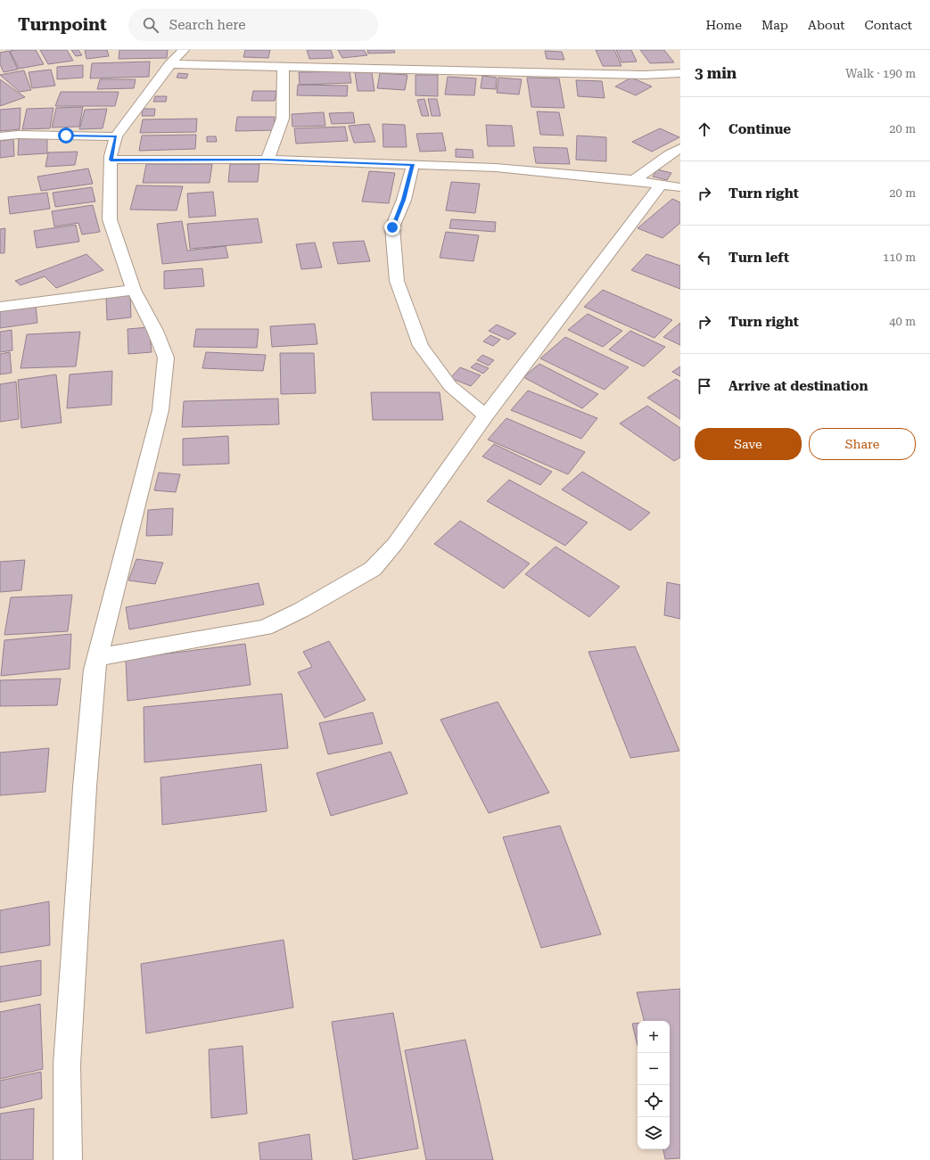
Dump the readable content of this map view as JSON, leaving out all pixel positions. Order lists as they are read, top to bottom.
{
  "page": {
    "header": "Turnpoint",
    "search": "Search here",
    "nav": [
      "Home",
      "Map",
      "About",
      "Contact"
    ],
    "heading": ["3 min", "Walk · 190 m"],
    "list": [
      ["Continue", "20 m"],
      ["Turn right", "20 m"],
      ["Turn left", "110 m"],
      ["Turn right", "40 m"],
      "Arrive at destination"
    ],
    "buttons": ["Save", "Share"],
    "map_buttons": ["+", "−"]
  }
}
